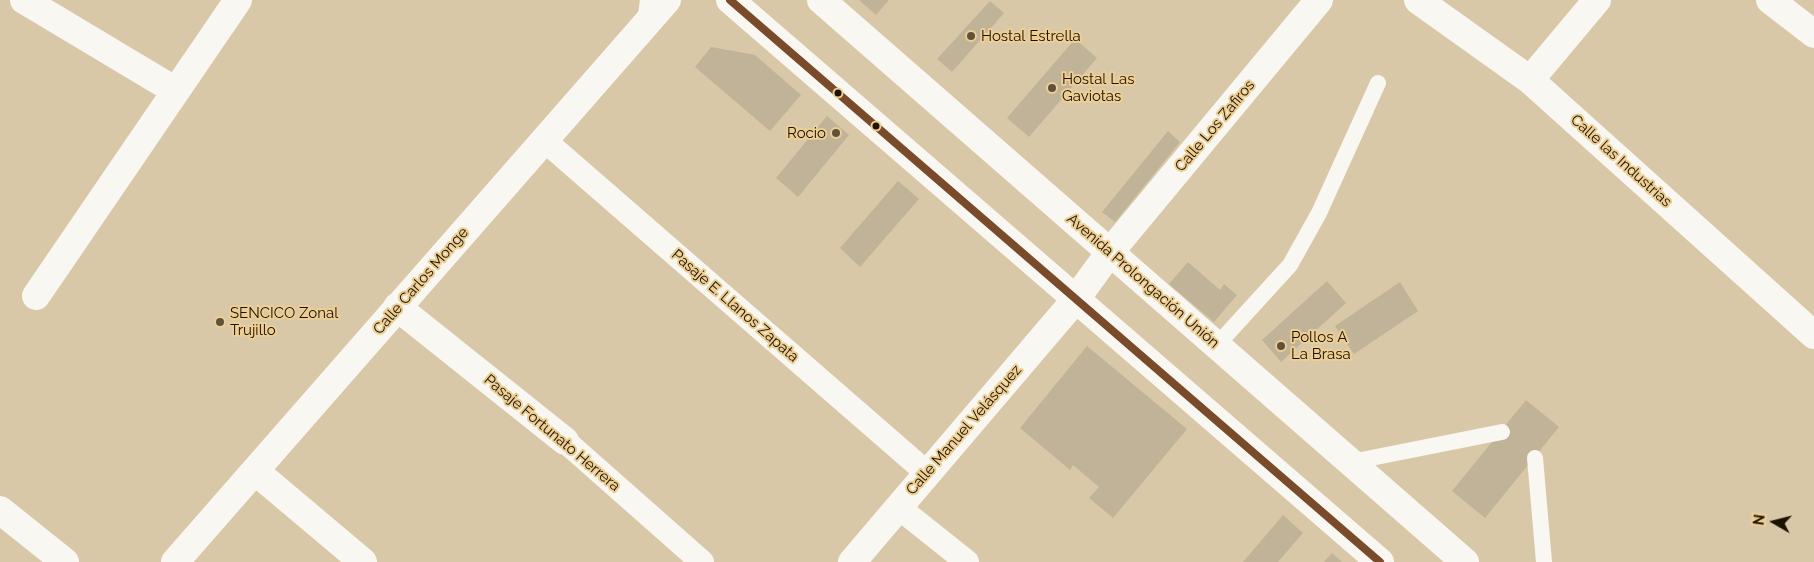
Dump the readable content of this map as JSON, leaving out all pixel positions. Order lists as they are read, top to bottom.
{
  "streets": {
    "street": [
      "Calle Los Zafiros",
      "Calle las Industrias",
      "Calle Carlos Monge",
      "Avenida Prolongación Unión",
      "Pasaje E. Llanos Zapata",
      "Calle Manuel Velásquez",
      "Pasaje Fortunato Herrera"
    ]
  },
  "crossings": [
    ["Calle Los Zafiros", "Avenida Prolongación Unión"],
    ["Calle Los Zafiros", "Calle Manuel Velásquez"],
    ["Calle Carlos Monge", "Pasaje E. Llanos Zapata"],
    ["Calle Carlos Monge", "Pasaje Fortunato Herrera"],
    ["Pasaje E. Llanos Zapata", "Calle Manuel Velásquez"]
  ],
  "places": [
    "Hostal Estrella",
    "Hostal Las Gaviotas",
    "Rocio",
    "SENCICO Zonal Trujillo",
    "Pollos A La Brasa"
  ],
  "north": "left"
}
